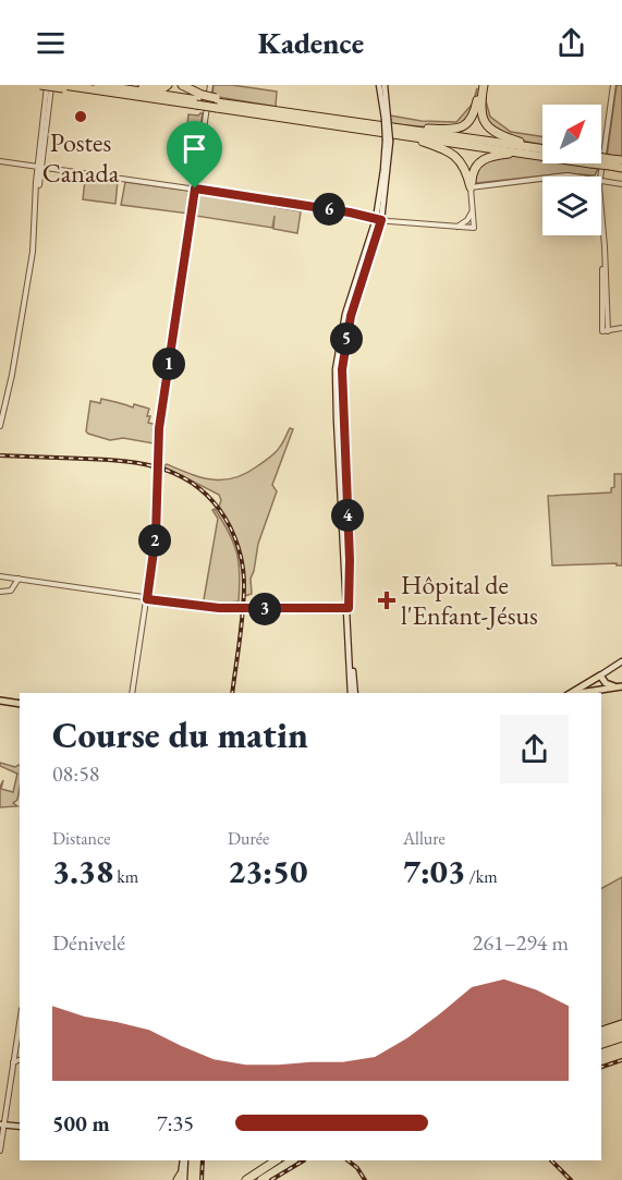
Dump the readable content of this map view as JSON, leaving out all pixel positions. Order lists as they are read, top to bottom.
{
  "places": {
    "other": ["Postes Canada"],
    "health": ["Hôpital de l'Enfant-Jésus"]
  },
  "north": "top right",
  "page": {
    "header": "Kadence",
    "pins": [
      "6",
      "5",
      "1",
      "4",
      "2",
      "3"
    ],
    "heading": ["Course du matin", "08:58"],
    "stats": [
      ["Distance", "3.38 km"],
      ["Durée", "23:50"],
      ["Allure", "7:03 /km"]
    ],
    "chart": ["Dénivelé", "261–294 m"],
    "list": [
      {
        "name": "500 m",
        "note": "7:35"
      }
    ]
  }
}
